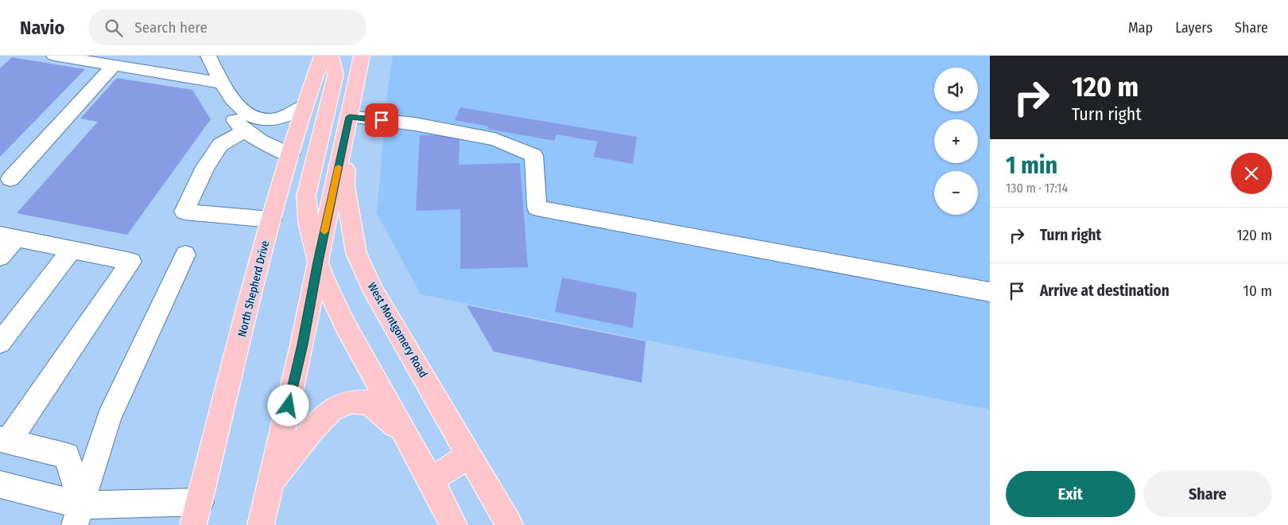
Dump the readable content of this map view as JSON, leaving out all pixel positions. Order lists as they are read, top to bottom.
{
  "streets": {
    "main road": ["North Shepherd Drive", "West Montgomery Road"]
  },
  "page": {
    "header": "Navio",
    "search": "Search here",
    "nav": ["Map", "Layers", "Share"],
    "turn": ["120 m", "Turn right"],
    "map_buttons": ["+", "−"],
    "heading": ["1 min", "130 m · 17:14"],
    "list": [
      {
        "name": "Turn right",
        "value": "120 m"
      },
      {
        "name": "Arrive at destination",
        "value": "10 m"
      }
    ],
    "buttons": ["Exit", "Share"]
  }
}
